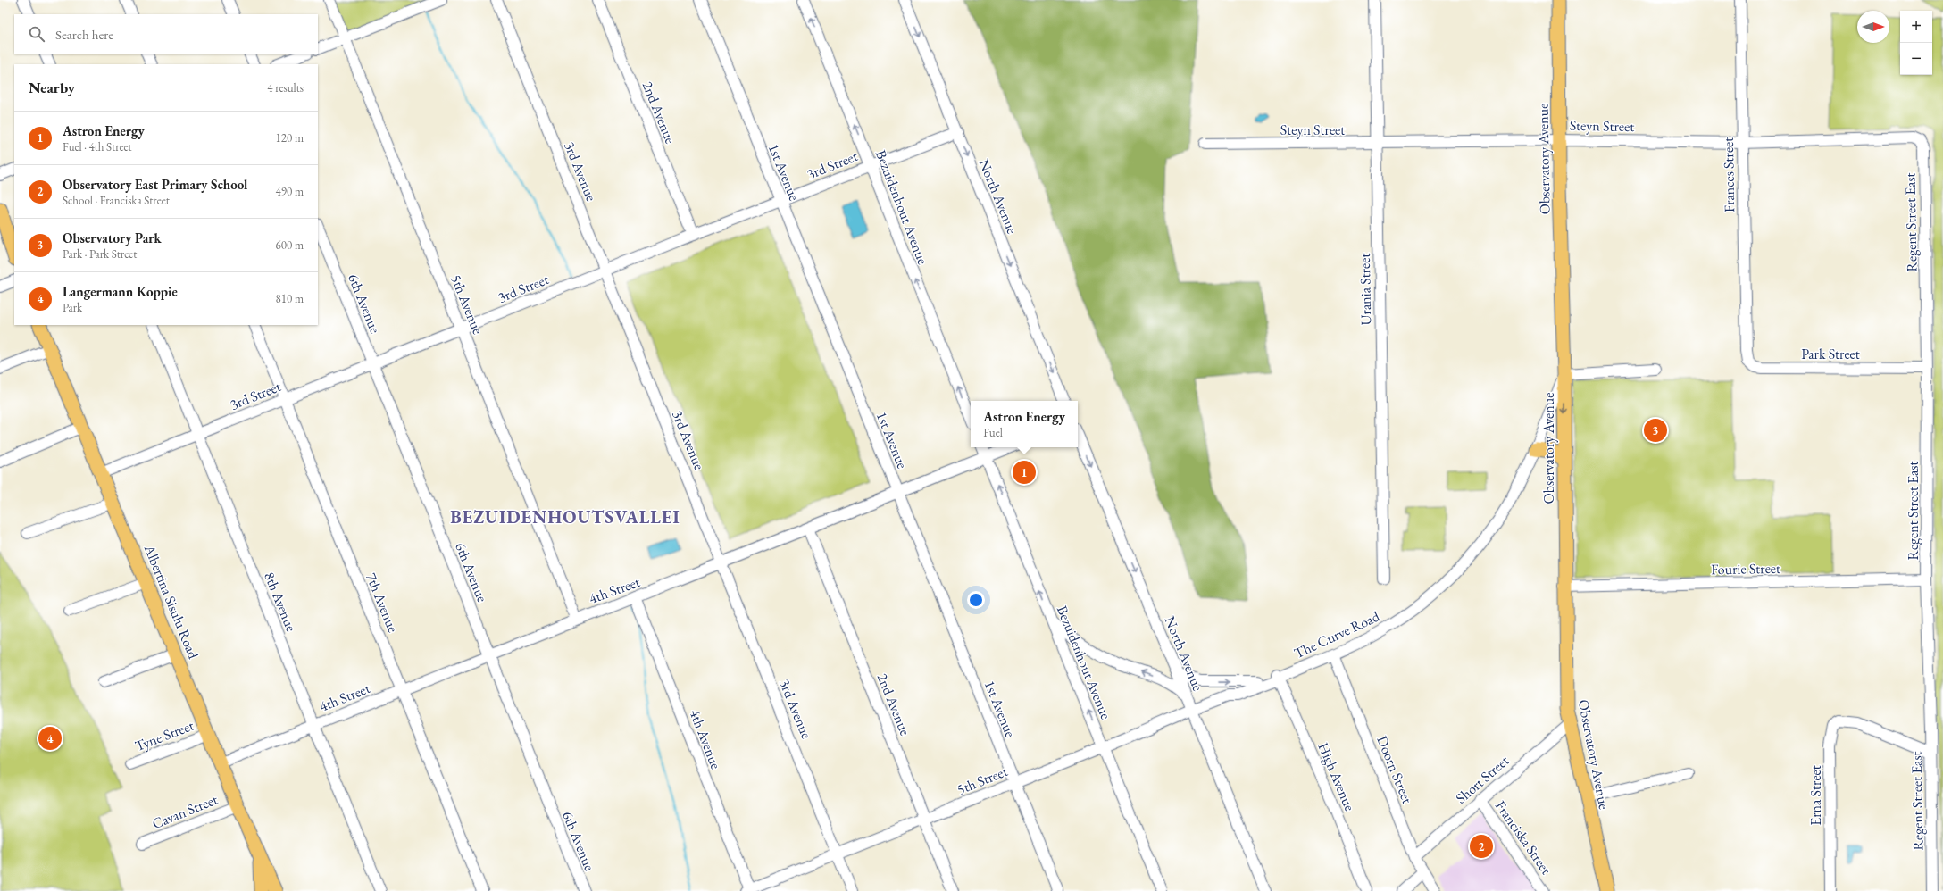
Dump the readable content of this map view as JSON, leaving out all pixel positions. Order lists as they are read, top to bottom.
{
  "streets": {
    "main road": ["Observatory Avenue", "Albertina Sisulu Road"],
    "street": [
      "2nd Avenue",
      "Steyn Street",
      "3rd Street",
      "3rd Avenue",
      "1st Avenue",
      "Frances Street",
      "North Avenue",
      "Bezuidenhout Avenue",
      "Regent Street East",
      "Urania Street",
      "6th Avenue",
      "5th Avenue",
      "Park Street",
      "Fourie Street",
      "4th Street",
      "8th Avenue",
      "7th Avenue",
      "The Curve Road",
      "Tyne Street",
      "4th Avenue",
      "Doorn Street",
      "High Avenue",
      "Short Street",
      "5th Street",
      "Erna Street",
      "Cavan Street",
      "Franciska Street"
    ]
  },
  "crossings": [
    ["2nd Avenue", "3rd Street"],
    ["2nd Avenue", "4th Street"],
    ["2nd Avenue", "5th Street"],
    ["Steyn Street", "Observatory Avenue"],
    ["Steyn Street", "Frances Street"],
    ["Steyn Street", "Regent Street East"],
    ["Steyn Street", "Urania Street"],
    ["Observatory Avenue", "Fourie Street"],
    ["Observatory Avenue", "The Curve Road"],
    ["Observatory Avenue", "Short Street"],
    ["3rd Street", "3rd Avenue"],
    ["3rd Street", "1st Avenue"],
    ["3rd Street", "North Avenue"],
    ["3rd Street", "Bezuidenhout Avenue"],
    ["3rd Street", "6th Avenue"],
    ["3rd Street", "5th Avenue"],
    ["3rd Street", "Albertina Sisulu Road"],
    ["3rd Street", "8th Avenue"],
    ["3rd Street", "7th Avenue"],
    ["3rd Avenue", "4th Street"],
    ["3rd Avenue", "5th Street"],
    ["1st Avenue", "4th Street"],
    ["1st Avenue", "5th Street"],
    ["Frances Street", "Park Street"],
    ["North Avenue", "5th Street"],
    ["Bezuidenhout Avenue", "4th Street"],
    ["Bezuidenhout Avenue", "5th Street"],
    ["Regent Street East", "Park Street"],
    ["Regent Street East", "Fourie Street"],
    ["Regent Street East", "Erna Street"],
    ["6th Avenue", "4th Street"],
    ["5th Avenue", "4th Street"],
    ["4th Street", "Albertina Sisulu Road"],
    ["4th Street", "8th Avenue"],
    ["4th Street", "7th Avenue"],
    ["4th Street", "4th Avenue"],
    ["Albertina Sisulu Road", "Tyne Street"],
    ["Albertina Sisulu Road", "Cavan Street"],
    ["The Curve Road", "Doorn Street"],
    ["The Curve Road", "High Avenue"],
    ["The Curve Road", "5th Street"],
    ["4th Avenue", "5th Street"],
    ["Doorn Street", "Short Street"],
    ["High Avenue", "5th Street"],
    ["Short Street", "Franciska Street"]
  ],
  "one_way": ["North Avenue", "Bezuidenhout Avenue"],
  "districts": ["BEZUIDENHOUTSVALLEI"],
  "north": "right",
  "page": {
    "map_buttons": ["+", "−"],
    "search": "Search here",
    "heading": ["Nearby", "4 results"],
    "list": [
      {
        "mark": "1",
        "name": "Astron Energy",
        "note": "Fuel · 4th Street",
        "value": "120 m"
      },
      {
        "mark": "2",
        "name": "Observatory East Primary School",
        "note": "School · Franciska Street",
        "value": "490 m"
      },
      {
        "mark": "3",
        "name": "Observatory Park",
        "note": "Park · Park Street",
        "value": "600 m"
      },
      {
        "mark": "4",
        "name": "Langermann Koppie",
        "note": "Park",
        "value": "810 m"
      }
    ],
    "popup": ["Astron Energy", "Fuel"],
    "pins": [
      "3",
      "1",
      "4",
      "2"
    ]
  }
}
